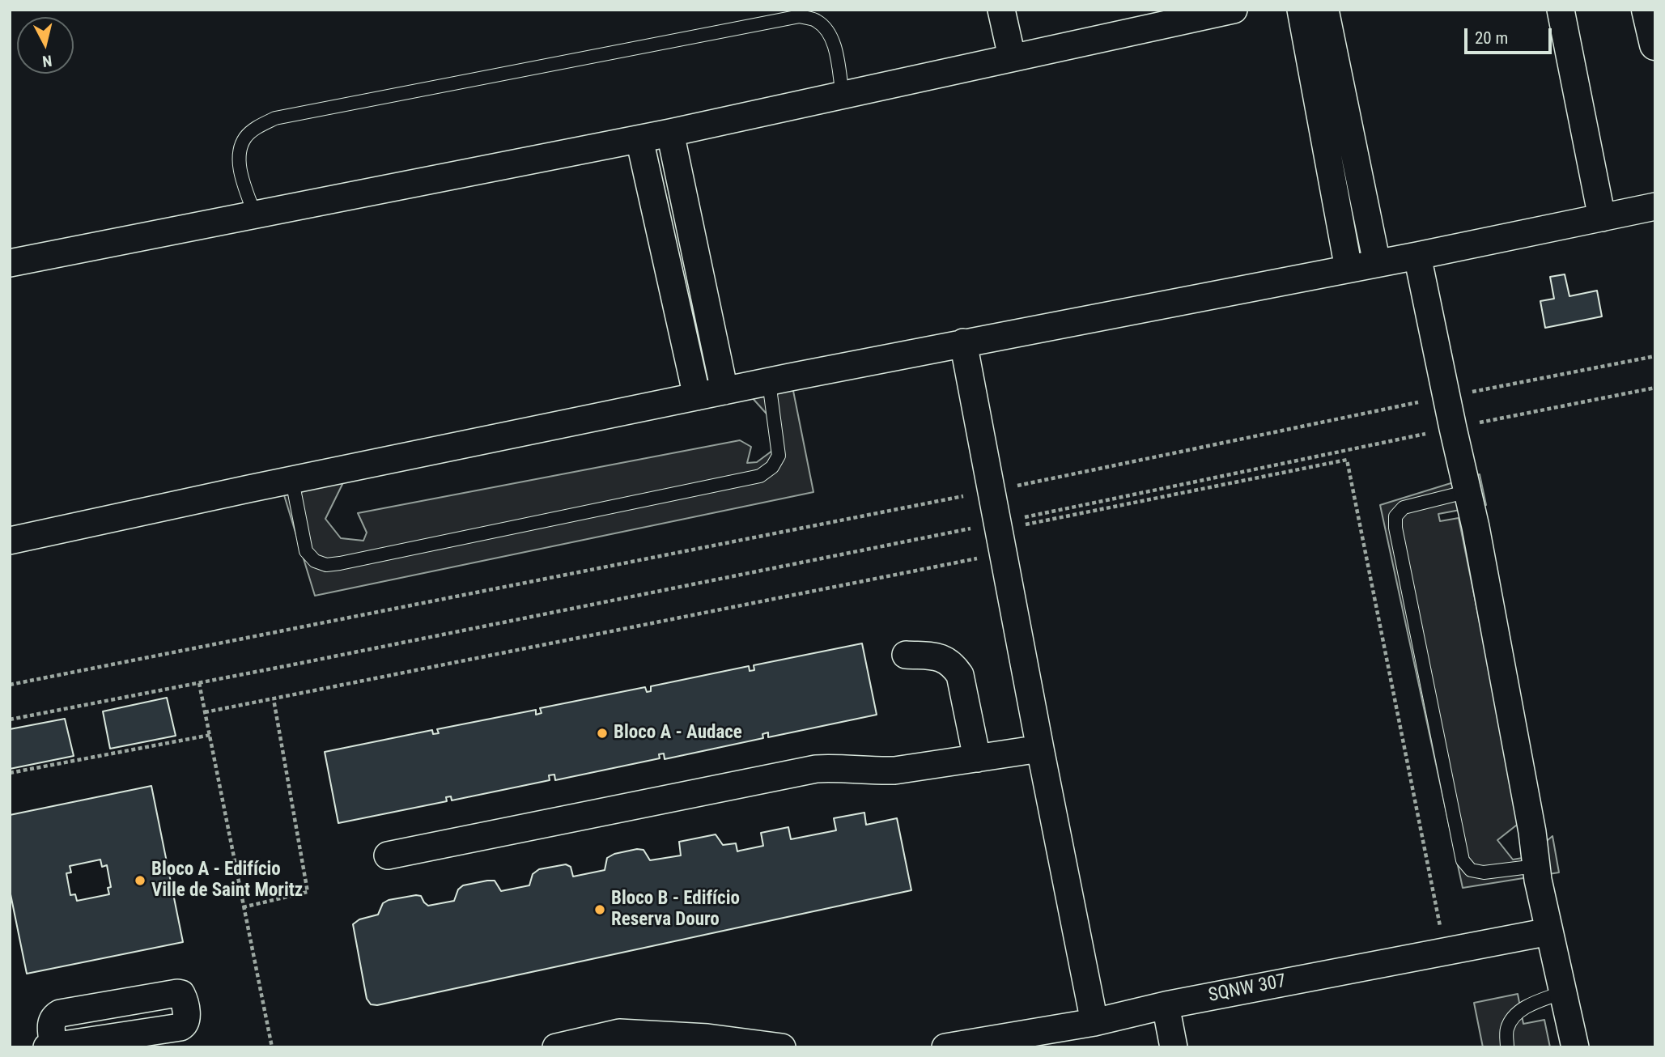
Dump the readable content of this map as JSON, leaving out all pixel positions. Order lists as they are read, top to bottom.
{
  "streets": {
    "street": ["SQNW 307"]
  },
  "places": ["Bloco A - Audace", "Bloco A - Edifício Ville de Saint Moritz", "Bloco B - Edifício Reserva Douro"],
  "scale_bar": "20 m",
  "north": "bottom"
}
